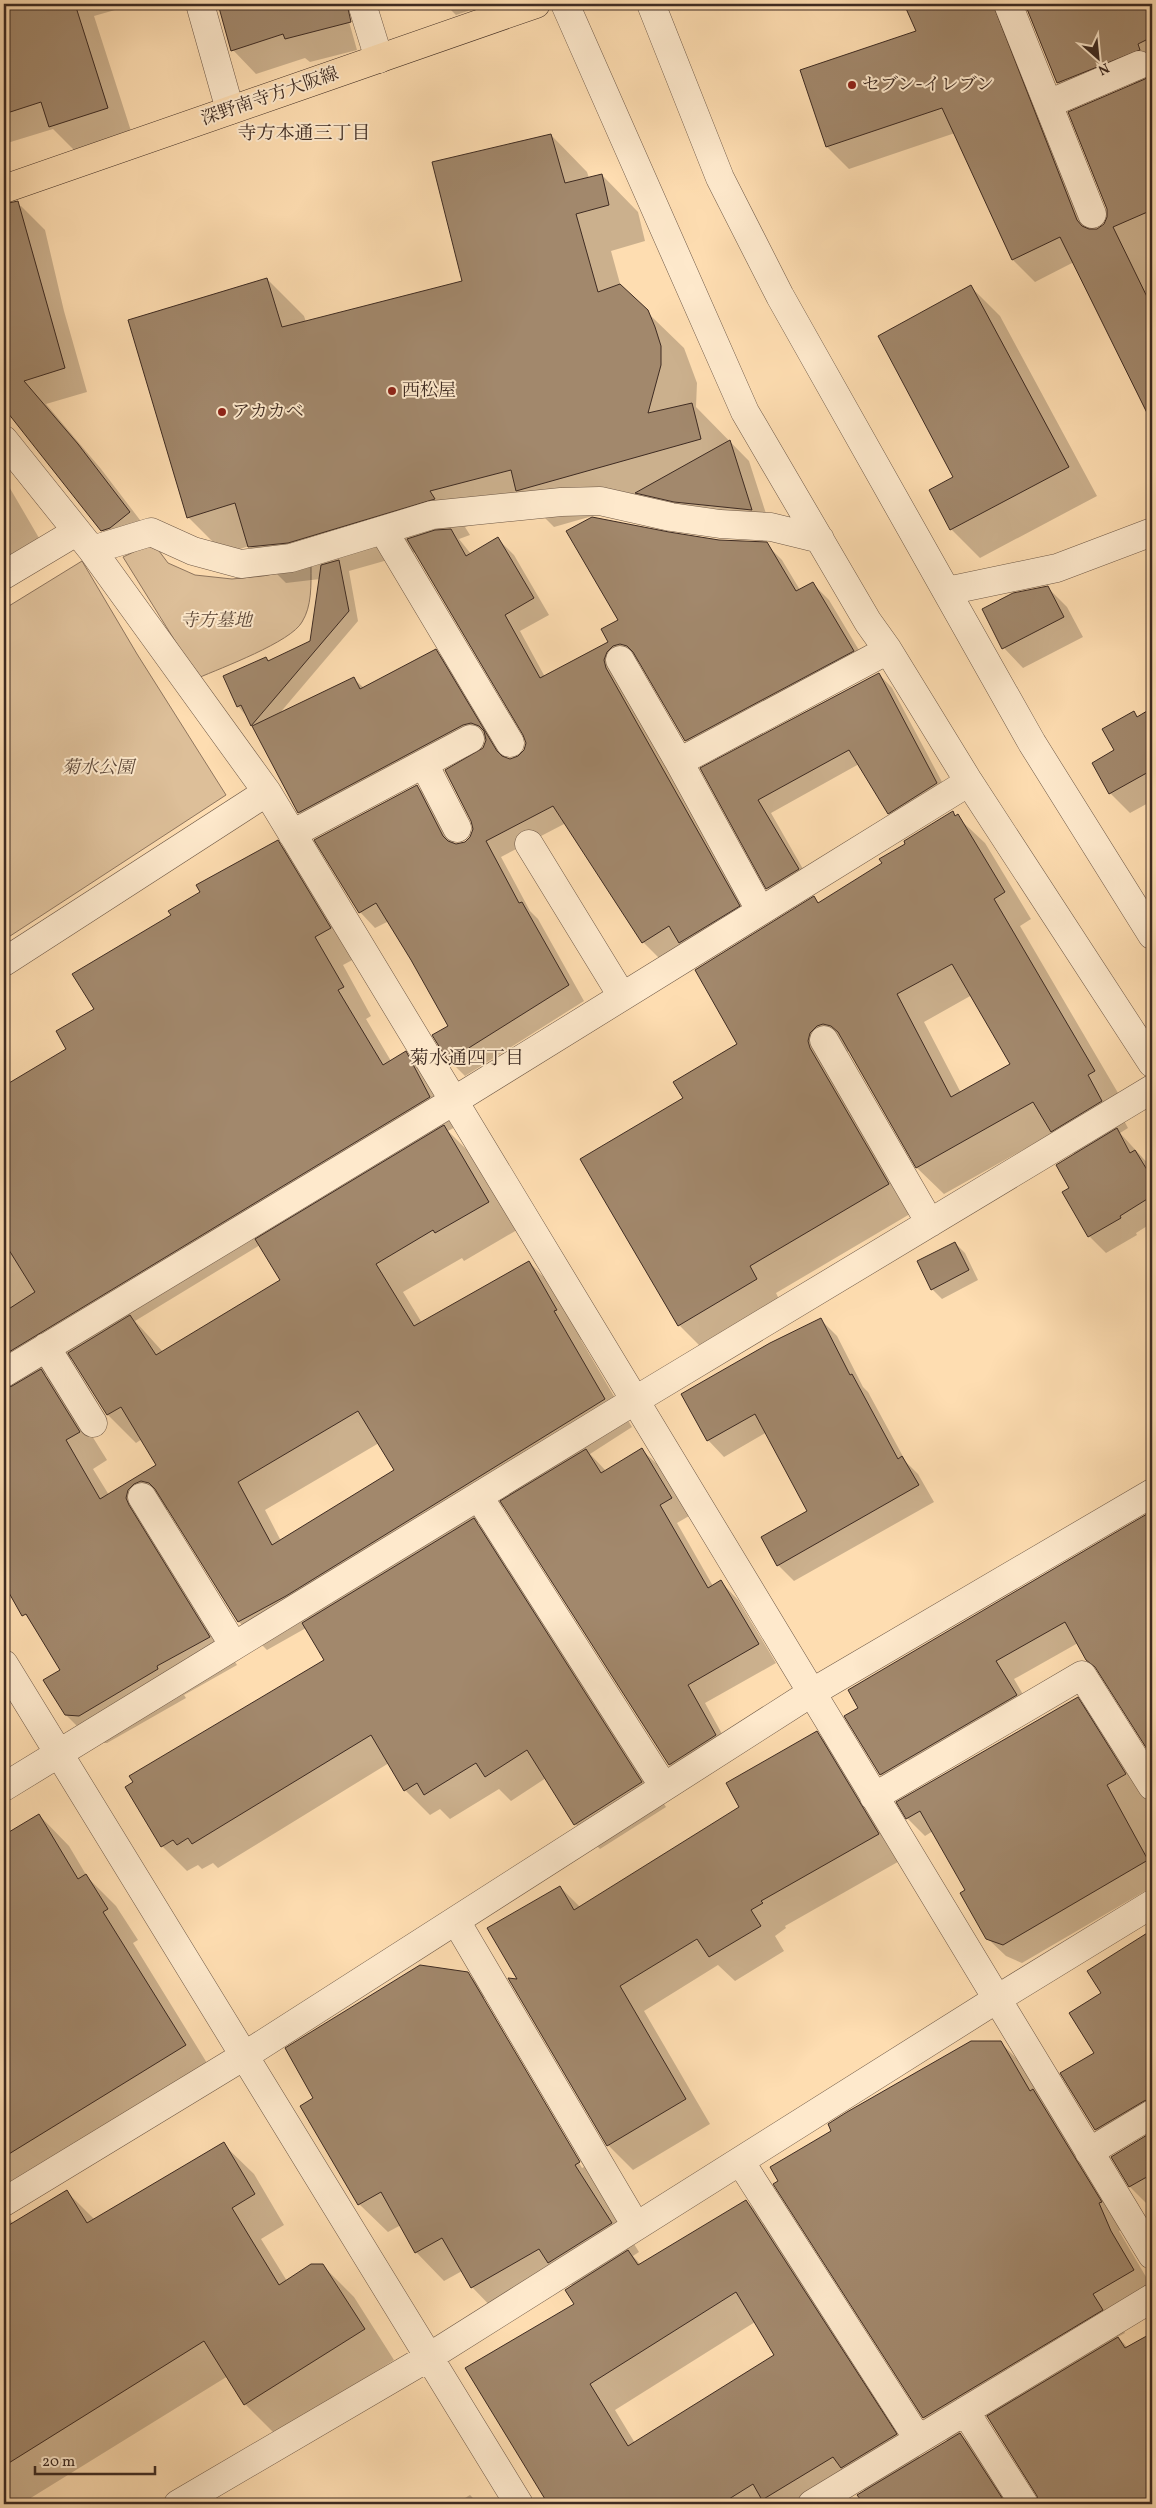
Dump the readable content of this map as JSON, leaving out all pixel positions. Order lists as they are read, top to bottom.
{
  "streets": {
    "main road": ["深野南寺方大阪線"]
  },
  "districts": ["寺方本通三丁目", "菊水通四丁目"],
  "parks": ["寺方墓地", "菊水公園"],
  "places": ["セブン-イレブン", "西松屋", "アカカベ"],
  "scale_bar": "20 m",
  "north": "bottom right"
}
